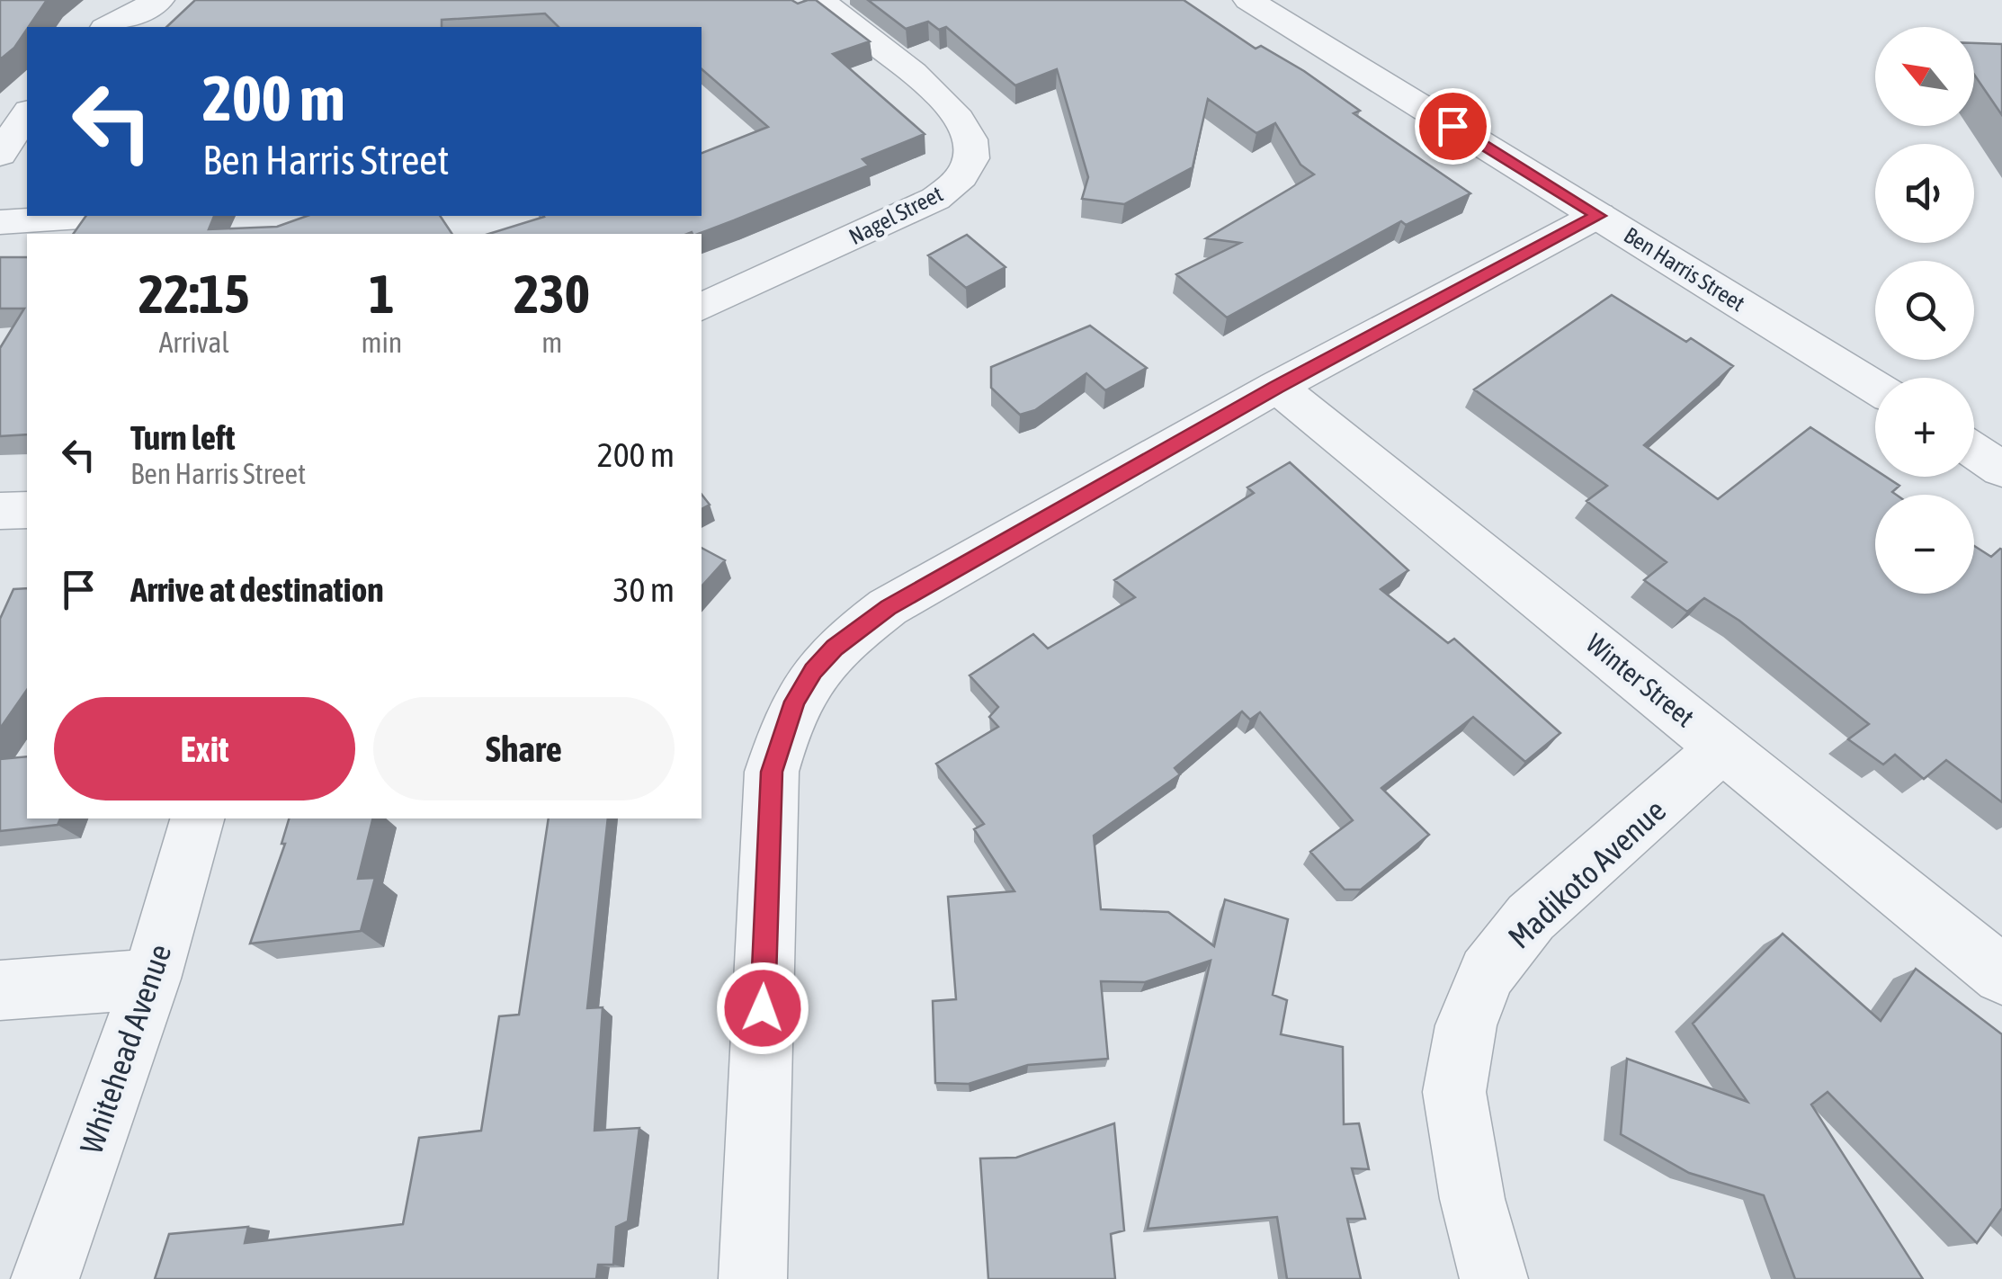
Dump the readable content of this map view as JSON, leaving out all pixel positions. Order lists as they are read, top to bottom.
{
  "streets": {
    "street": [
      "Nagel Street",
      "Ben Harris Street",
      "Winter Street",
      "Madikoto Avenue",
      "Whitehead Avenue"
    ]
  },
  "crossings": [
    ["Winter Street", "Madikoto Avenue"]
  ],
  "north": "top left",
  "page": {
    "map_buttons": ["+", "−"],
    "turn": ["200 m", "Ben Harris Street"],
    "eta": [
      "22:15",
      "Arrival",
      "1",
      "min",
      "230",
      "m"
    ],
    "list": [
      {
        "name": "Turn left",
        "note": "Ben Harris Street",
        "value": "200 m"
      },
      {
        "name": "Arrive at destination",
        "value": "30 m"
      }
    ],
    "buttons": ["Exit", "Share"]
  }
}
